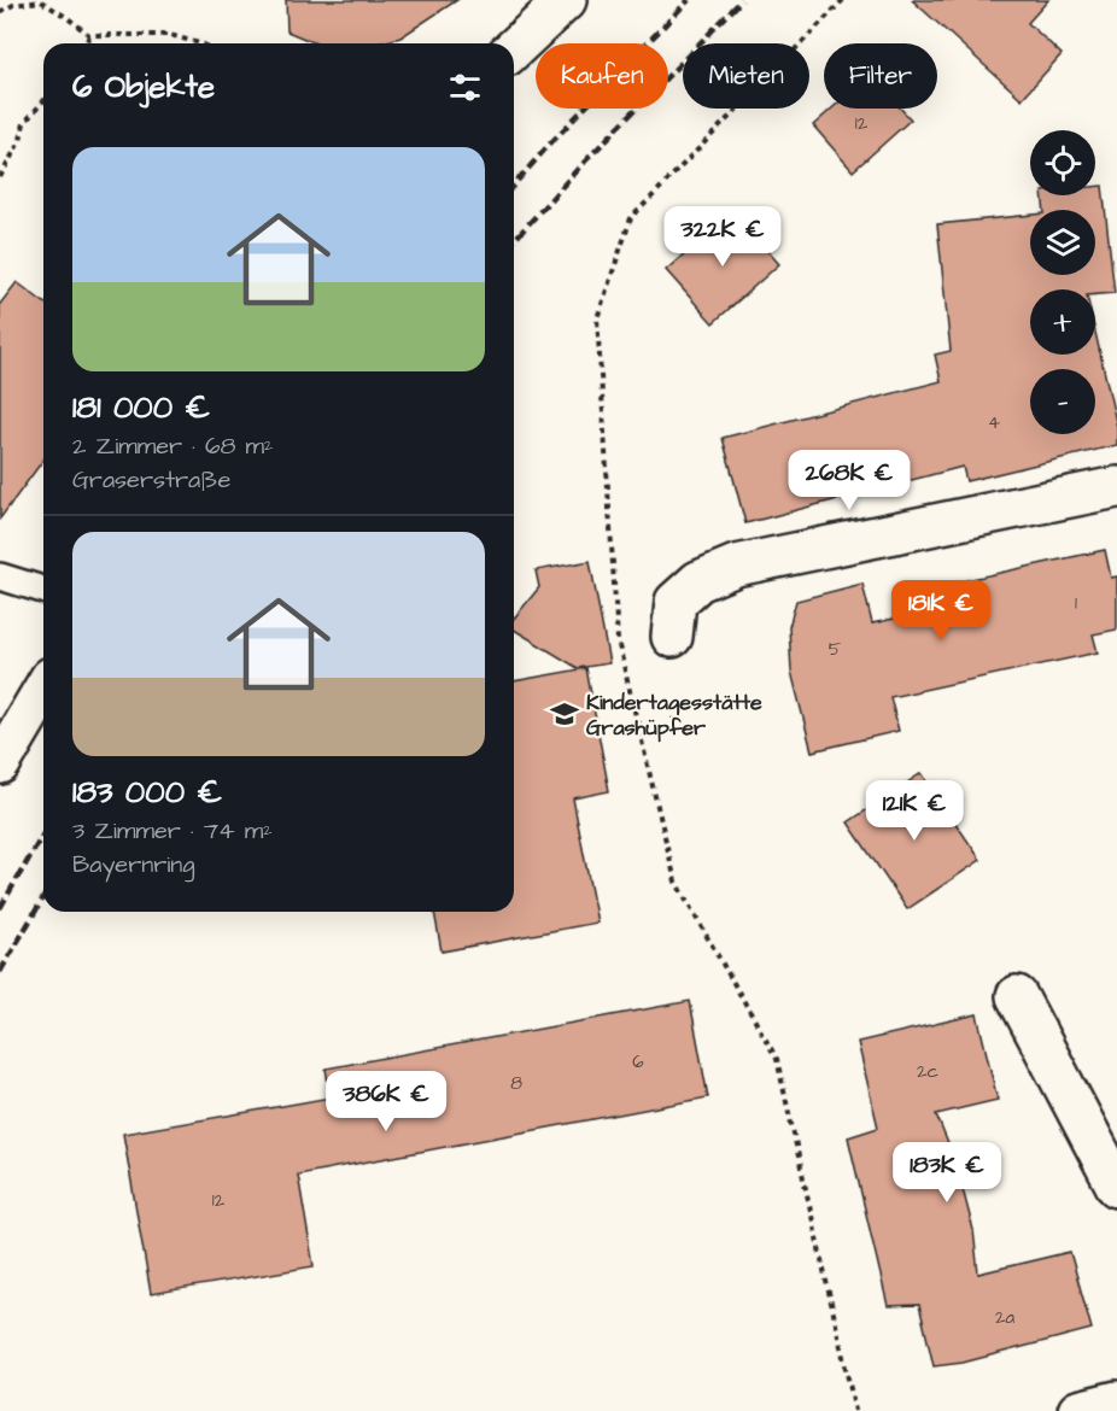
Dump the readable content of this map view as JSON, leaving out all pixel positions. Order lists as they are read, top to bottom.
{
  "places": {
    "school or university": ["Kindertagesstätte Grashüpfer"]
  },
  "house_numbers": [
    "12",
    "4",
    "1",
    "5",
    "6",
    "2c",
    "8",
    "12",
    "2a"
  ],
  "page": {
    "chip": ["Kaufen", "Mieten", "Filter"],
    "heading": "6 Objekte",
    "map_buttons": ["+", "−"],
    "list": [
      {
        "name": "181 000 €",
        "note": "2 Zimmer · 68 m² · Graserstraße"
      },
      {
        "name": "183 000 €",
        "note": "3 Zimmer · 74 m² · Bayernring"
      }
    ],
    "price": [
      "322K €",
      "268K €",
      "181K €",
      "121K €",
      "386K €",
      "183K €"
    ]
  }
}
